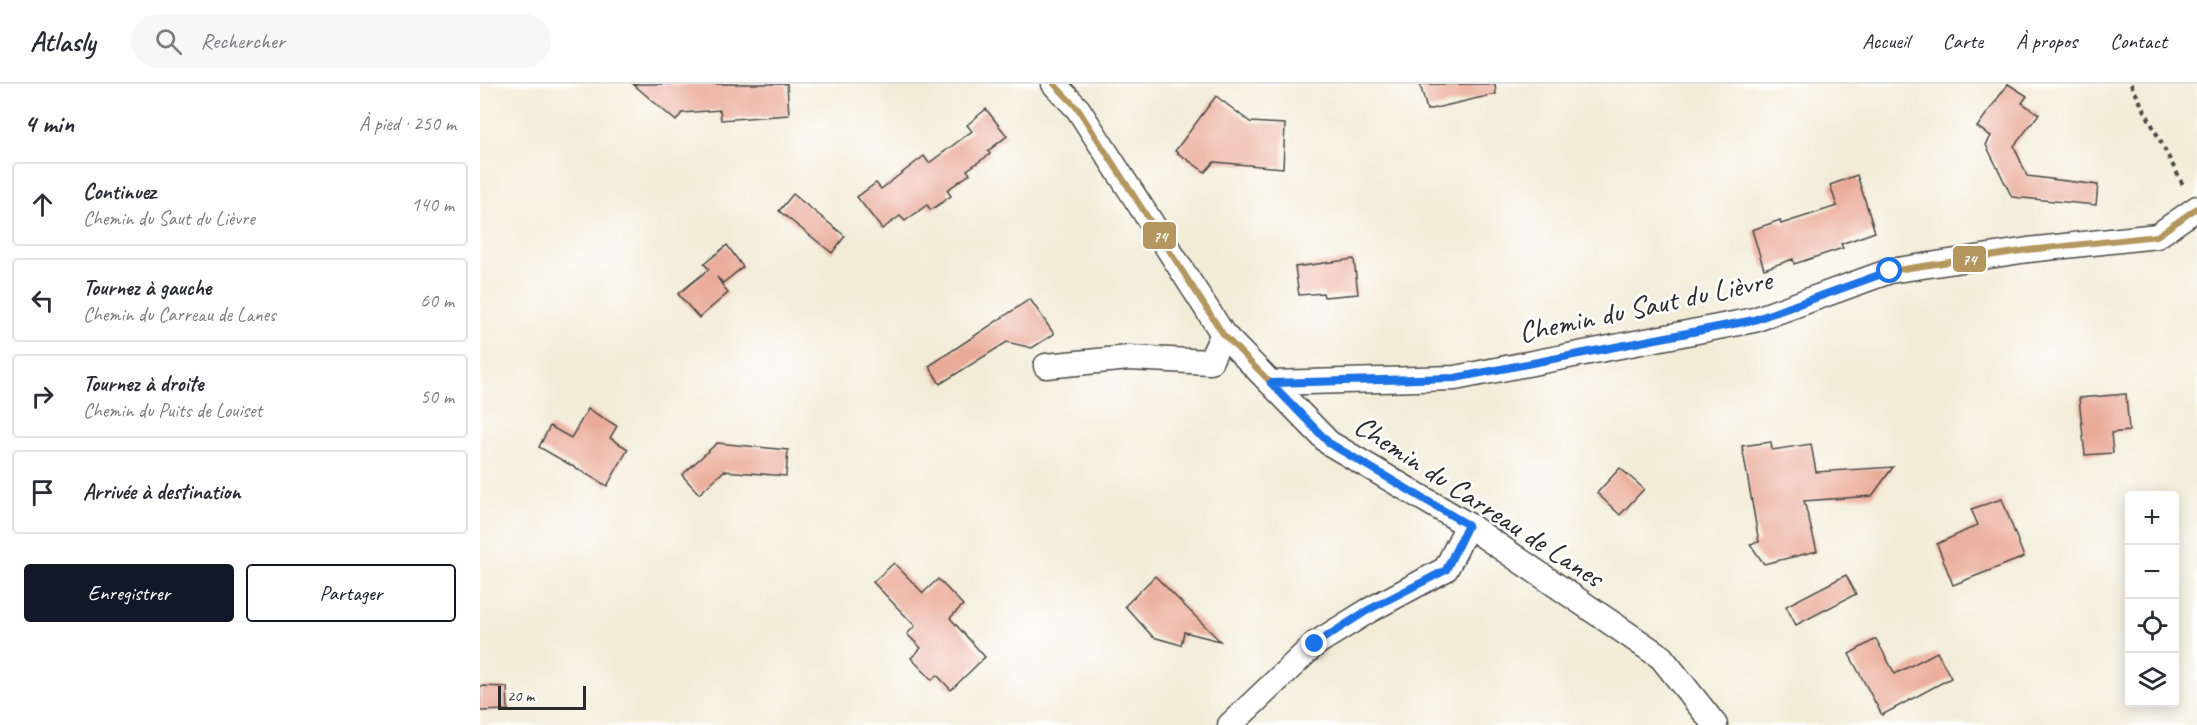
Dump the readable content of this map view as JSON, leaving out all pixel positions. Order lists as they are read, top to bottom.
{
  "streets": {
    "street": ["Chemin du Saut du Lièvre", "Chemin du Carreau de Lanes"]
  },
  "crossings": [
    ["Chemin du Saut du Lièvre", "Chemin du Carreau de Lanes"]
  ],
  "lines": ["transit line 74"],
  "scale_bar": "20 m",
  "page": {
    "header": "Atlasly",
    "search": "Rechercher",
    "nav": [
      "Accueil",
      "Carte",
      "À propos",
      "Contact"
    ],
    "heading": ["4 min", "À pied · 250 m"],
    "list": [
      ["Continuez", "Chemin du Saut du Lièvre", "140 m"],
      ["Tournez à gauche", "Chemin du Carreau de Lanes", "60 m"],
      ["Tournez à droite", "Chemin du Puits de Louiset", "50 m"],
      "Arrivée à destination"
    ],
    "map_buttons": ["+", "−"],
    "buttons": ["Enregistrer", "Partager"],
    "scale": "20 m"
  }
}
